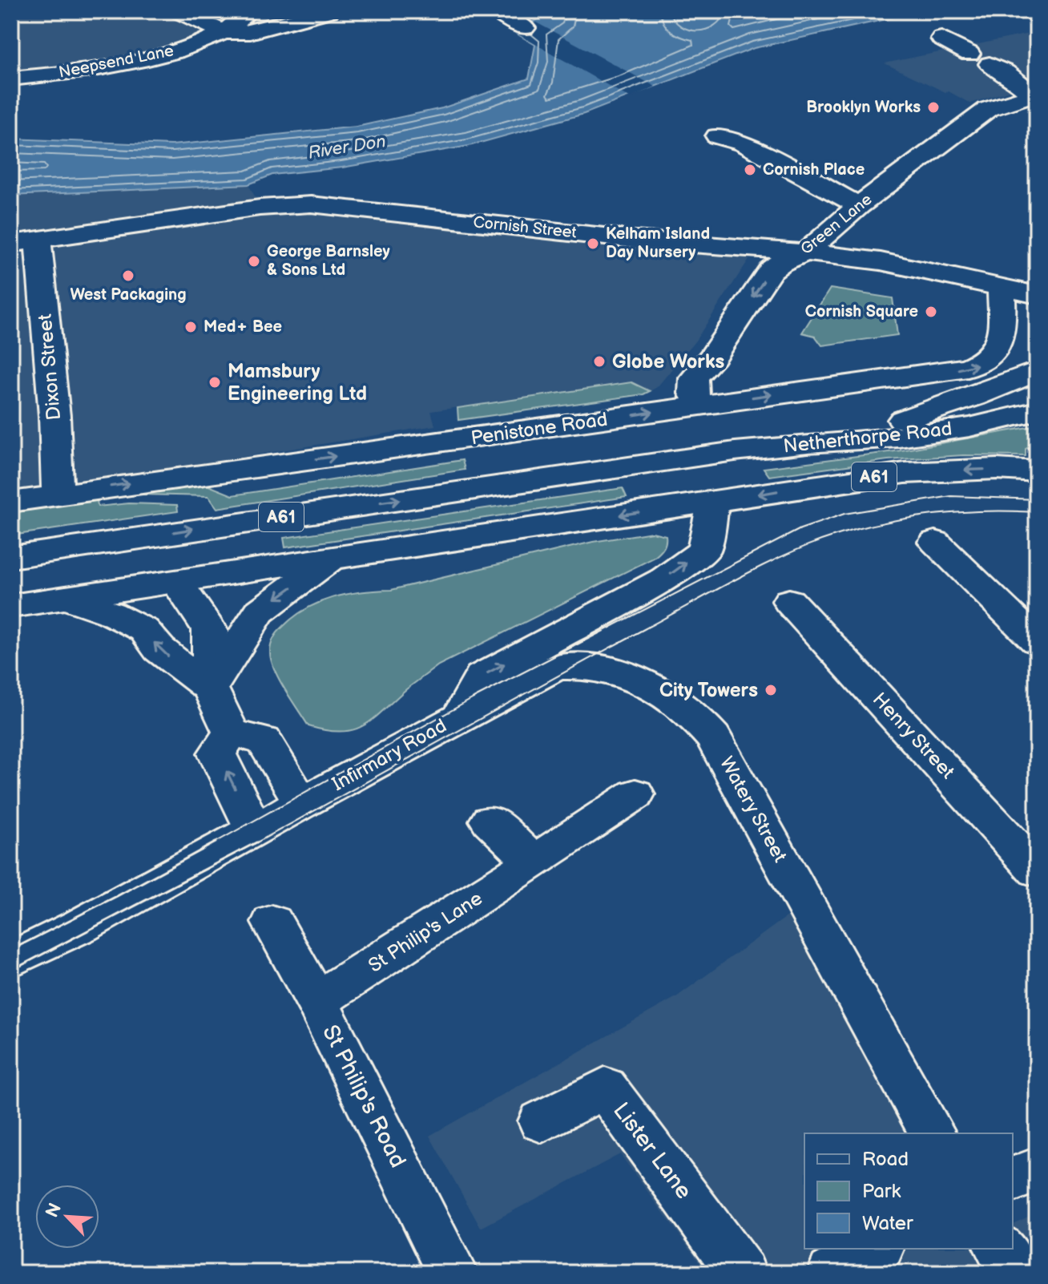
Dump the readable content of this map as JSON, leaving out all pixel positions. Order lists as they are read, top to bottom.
{
  "streets": {
    "main road": [
      "Neepsend Lane",
      "Green Lane",
      "Cornish Street",
      "Dixon Street",
      "Penistone Road",
      "Netherthorpe Road",
      "A61",
      "Henry Street",
      "Infirmary Road",
      "Watery Street",
      "St Philip's Lane",
      "St Philip's Road",
      "Lister Lane"
    ]
  },
  "crossings": [
    ["Green Lane", "Cornish Street"],
    ["Green Lane", "Penistone Road"],
    ["Cornish Street", "Dixon Street"],
    ["Cornish Street", "Penistone Road"],
    ["Dixon Street", "Penistone Road"],
    ["Netherthorpe Road", "A61"],
    ["Netherthorpe Road", "Infirmary Road"],
    ["A61", "Infirmary Road"],
    ["Infirmary Road", "Watery Street"],
    ["St Philip's Lane", "St Philip's Road"]
  ],
  "one_way": ["Green Lane", "Infirmary Road"],
  "water": ["River Don"],
  "places": [
    "Brooklyn Works",
    "Cornish Place",
    "Kelham Island Day Nursery",
    "George Barnsley & Sons Ltd",
    "West Packaging",
    "Cornish Square",
    "Med+ Bee",
    "Globe Works",
    "Mamsbury Engineering Ltd",
    "City Towers"
  ],
  "legend": ["Road", "Park", "Water"],
  "north": "top left"
}
